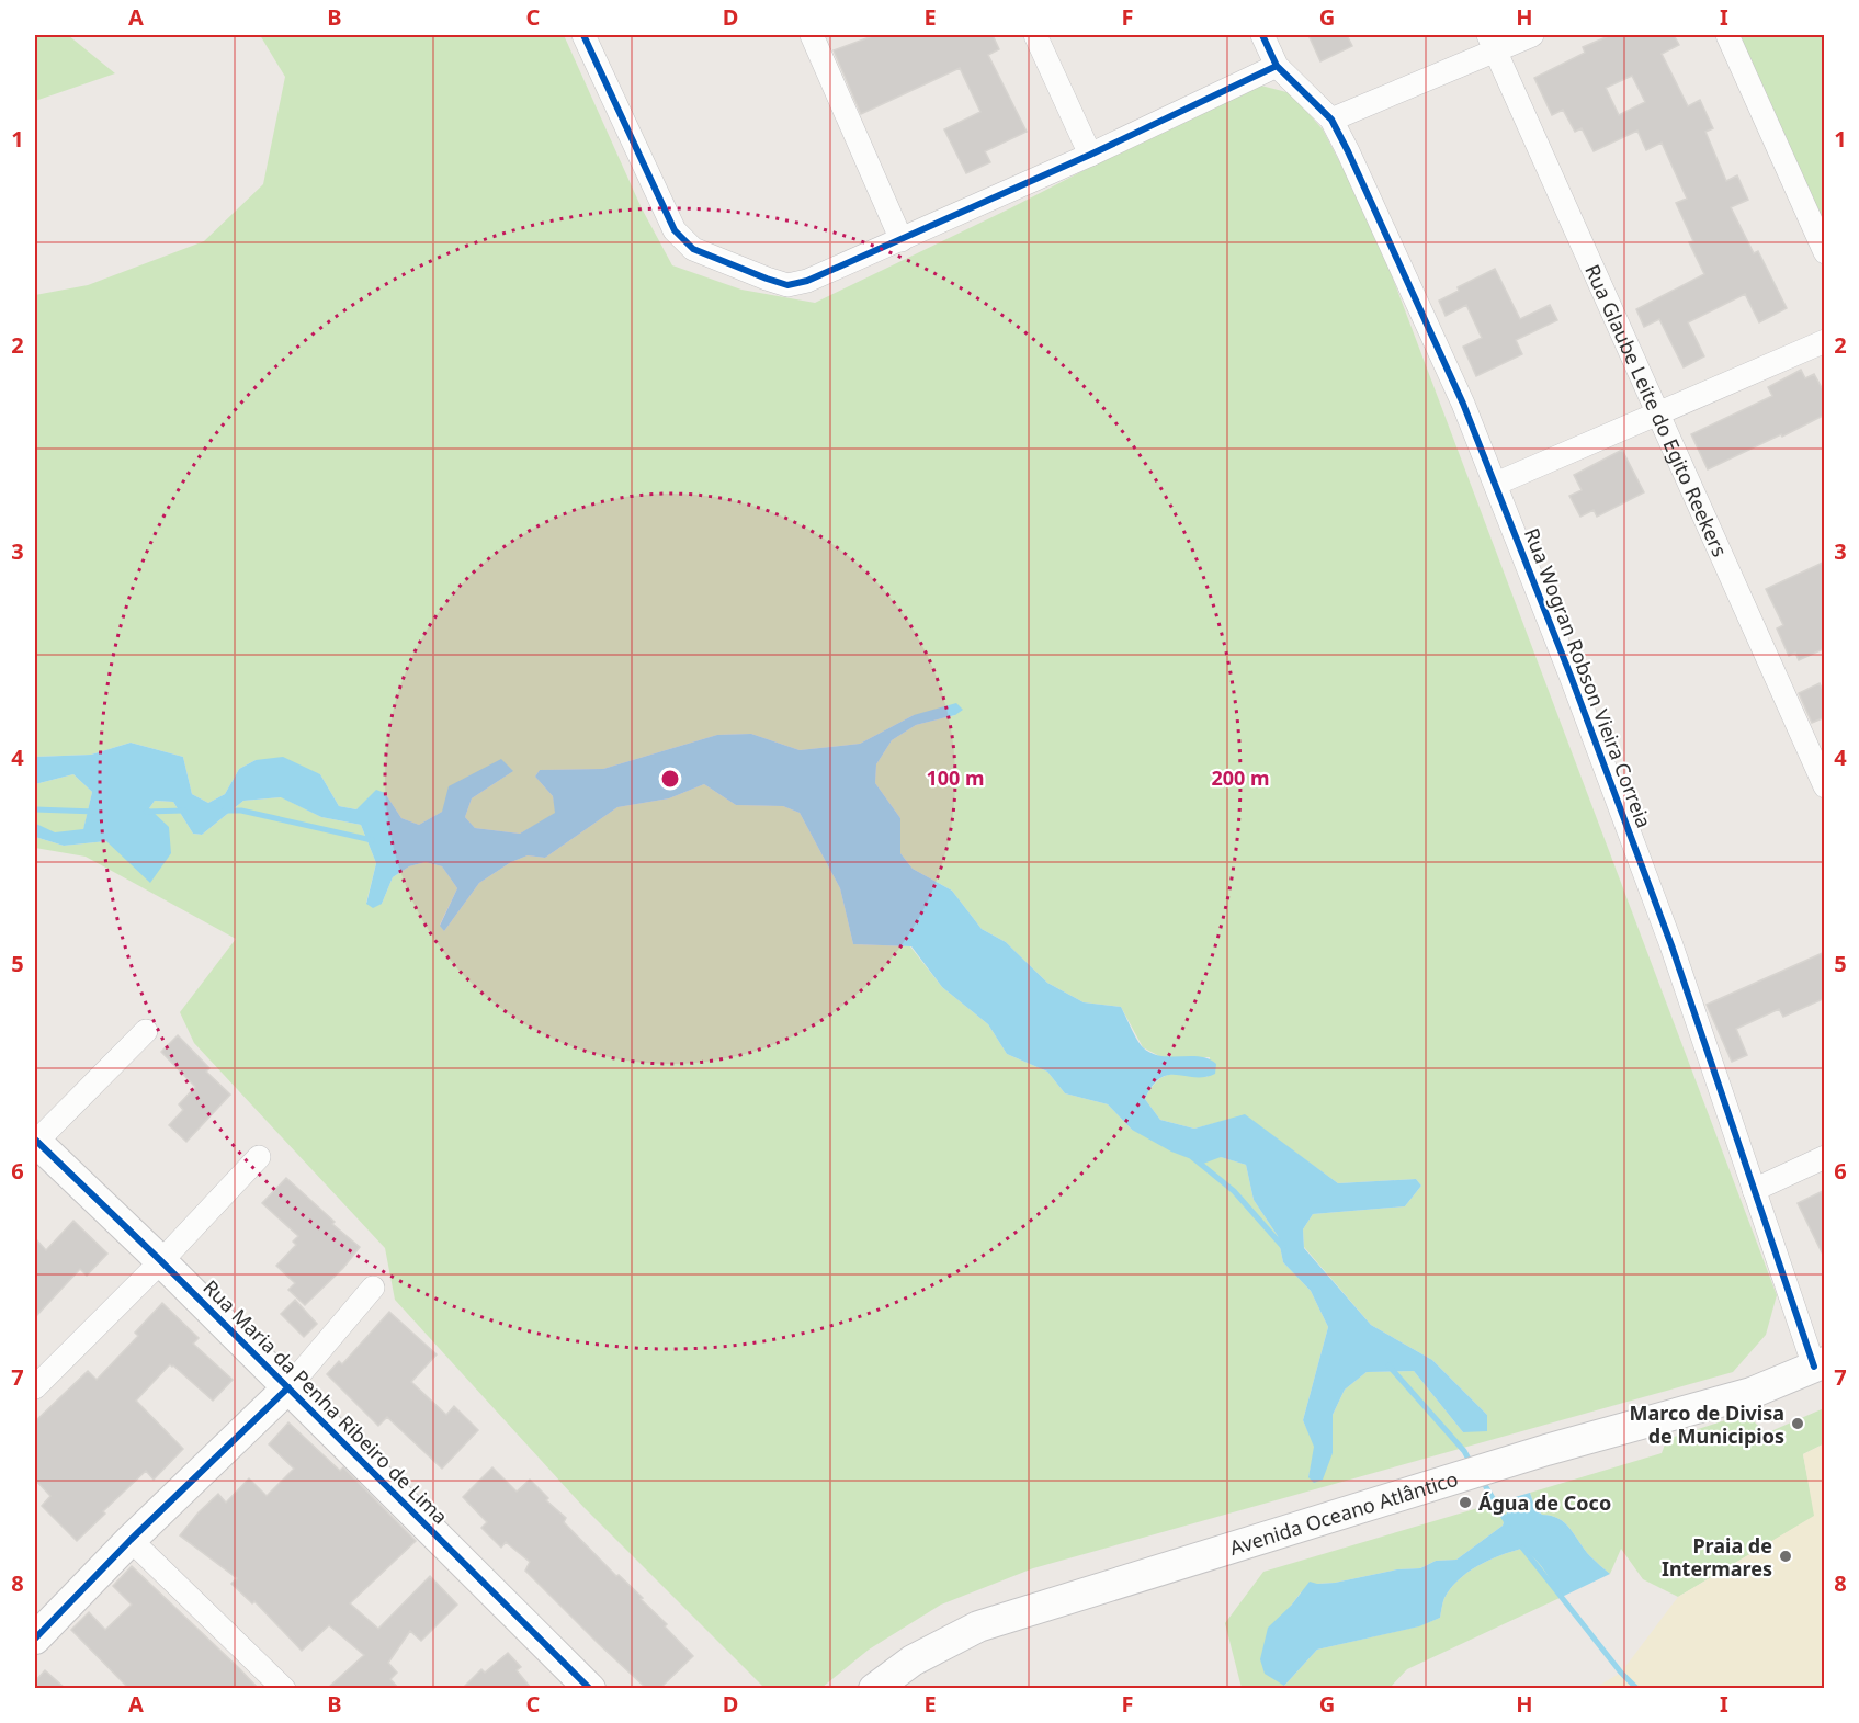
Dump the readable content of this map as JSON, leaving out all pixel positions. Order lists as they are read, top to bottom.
{
  "streets": {
    "street": [
      "Rua Glaube Leite do Egito Reekers",
      "Rua Wogran Robson Vieira Correia",
      "Rua Maria da Penha Ribeiro de Lima",
      "Avenida Oceano Atlântico"
    ]
  },
  "crossings": [
    ["Rua Wogran Robson Vieira Correia", "Avenida Oceano Atlântico"]
  ],
  "places": ["Marco de Divisa de Municipios", "Água de Coco", "Praia de Intermares"],
  "grid": {
    "columns": [
      "A",
      "B",
      "C",
      "D",
      "E",
      "F",
      "G",
      "H",
      "I"
    ],
    "rows": [
      "1",
      "2",
      "3",
      "4",
      "5",
      "6",
      "7",
      "8"
    ]
  },
  "rings": ["100 m", "200 m"]
}
